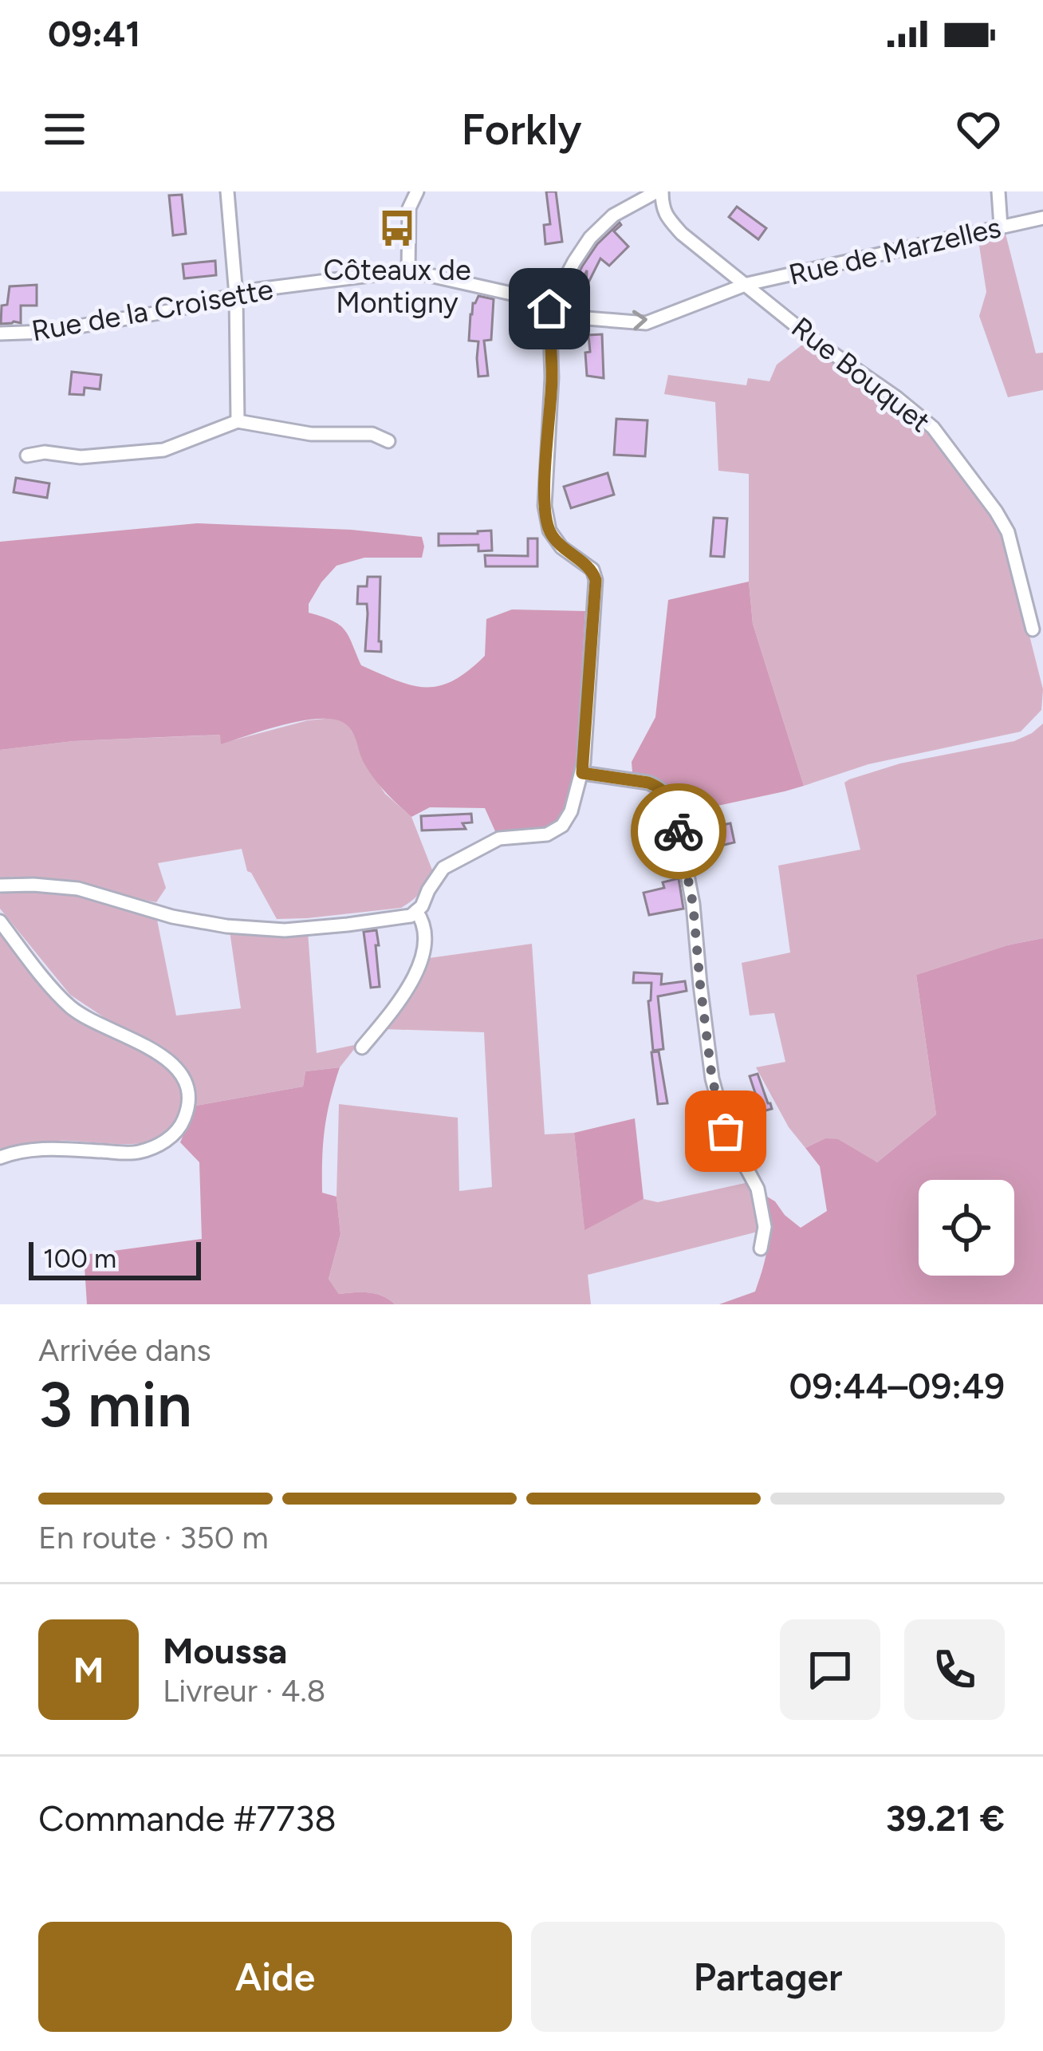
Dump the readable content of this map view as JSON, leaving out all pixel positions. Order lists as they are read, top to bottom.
{
  "streets": {
    "street": ["Rue de Marzelles", "Rue de la Croisette", "Rue Bouquet"]
  },
  "crossings": [
    ["Rue de Marzelles", "Rue de la Croisette"],
    ["Rue de Marzelles", "Rue Bouquet"],
    ["Rue de la Croisette", "Rue Bouquet"]
  ],
  "places": {
    "bus stop": ["Côteaux de Montigny"]
  },
  "scale_bar": "100 m",
  "page": {
    "status": "09:41",
    "header": "Forkly",
    "scale": "100 m",
    "heading": ["3 min", "Arrivée dans", "09:44–09:49"],
    "panel": [
      "Moussa",
      "Livreur · 4.8",
      "Commande #7738",
      "39.21 €"
    ],
    "bar": "En route · 350 m",
    "round": "M",
    "buttons": ["Aide", "Partager"]
  }
}
